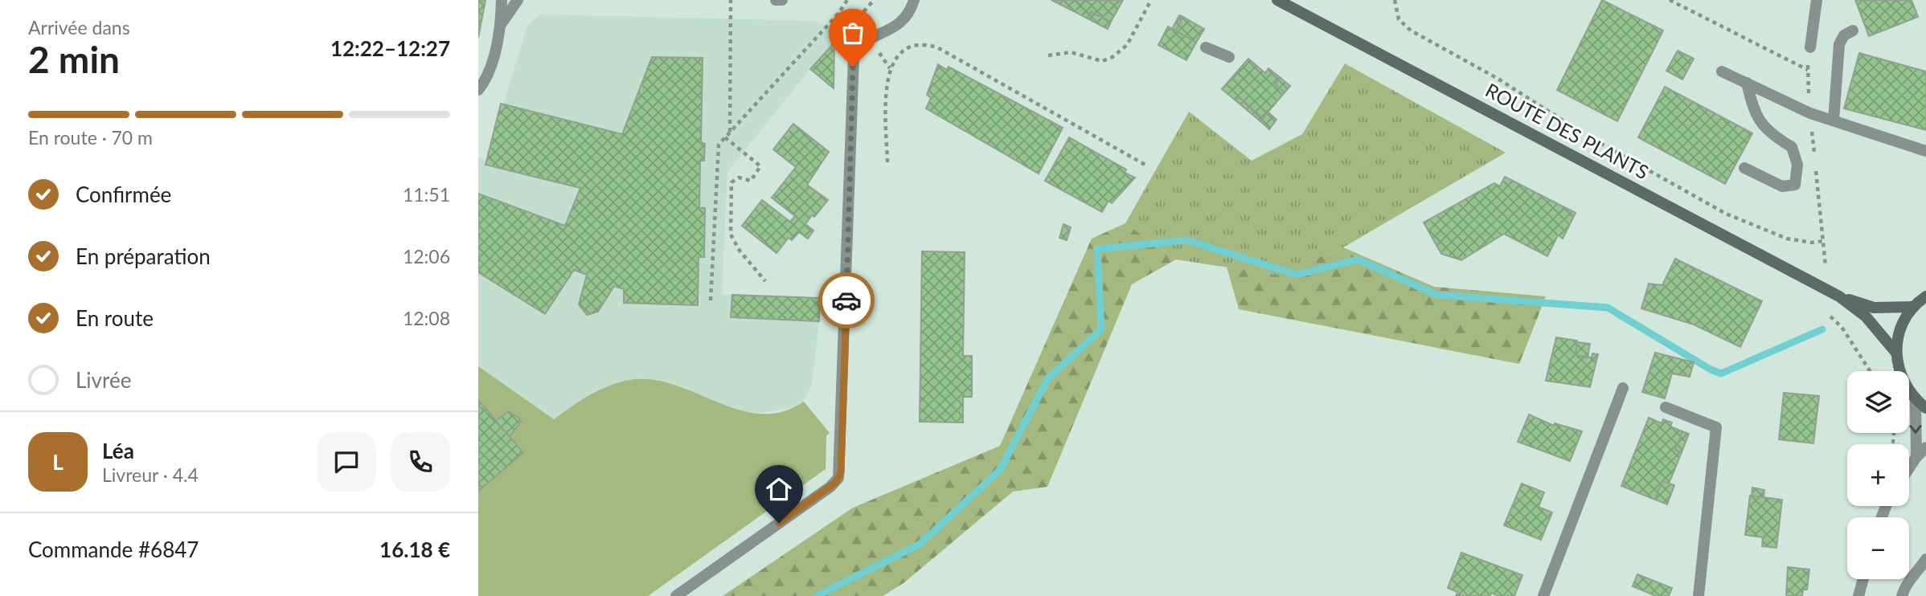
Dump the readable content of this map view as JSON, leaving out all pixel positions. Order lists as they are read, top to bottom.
{
  "streets": {
    "main road": ["ROUTE DES PLANTS"]
  },
  "page": {
    "heading": ["2 min", "Arrivée dans", "12:22–12:27"],
    "panel": [
      "Léa",
      "Livreur · 4.4",
      "Commande #6847",
      "16.18 €"
    ],
    "bar": "En route · 70 m",
    "list": [
      ["Confirmée", "11:51"],
      ["En préparation", "12:06"],
      ["En route", "12:08"],
      "Livrée"
    ],
    "map_buttons": ["+", "−"],
    "round": "L"
  }
}
